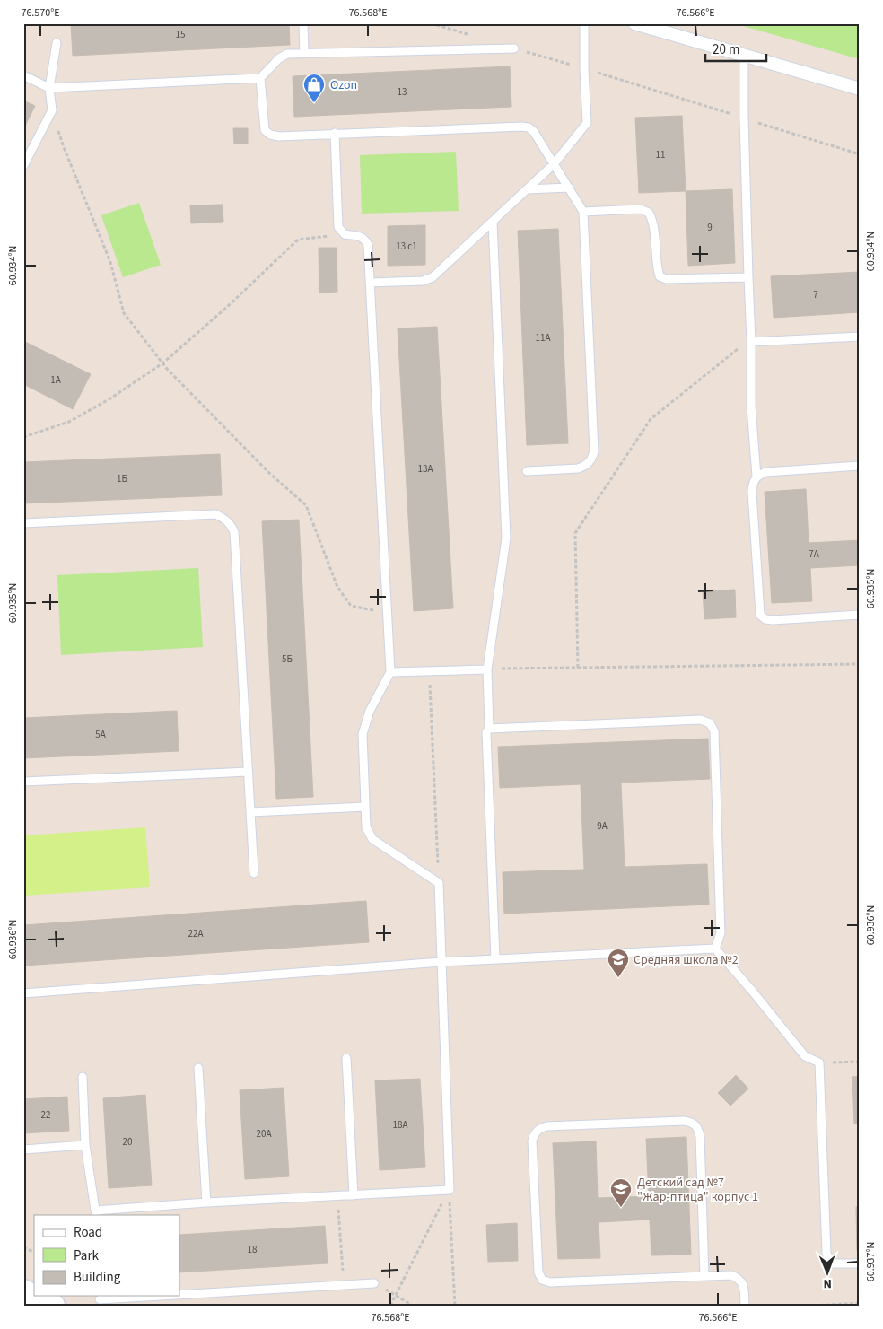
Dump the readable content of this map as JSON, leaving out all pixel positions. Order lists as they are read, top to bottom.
{
  "places": {
    "shop": ["Ozon"],
    "school or university": ["Средняя школа №2", "Детский сад №7 \"Жар-птица\" корпус 1"]
  },
  "house_numbers": [
    "15",
    "13",
    "11",
    "9",
    "13 с1",
    "7",
    "11А",
    "1А",
    "13А",
    "1Б",
    "7А",
    "5Б",
    "5А",
    "9А",
    "22А",
    "22",
    "18А",
    "20А",
    "20",
    "18"
  ],
  "legend": ["Road", "Park", "Building"],
  "scale_bar": "20 m",
  "north": "bottom",
  "coordinates": [
    "76.570°E",
    "76.568°E",
    "76.566°E",
    "60.934°N",
    "60.935°N",
    "60.936°N",
    "60.937°N"
  ]
}
